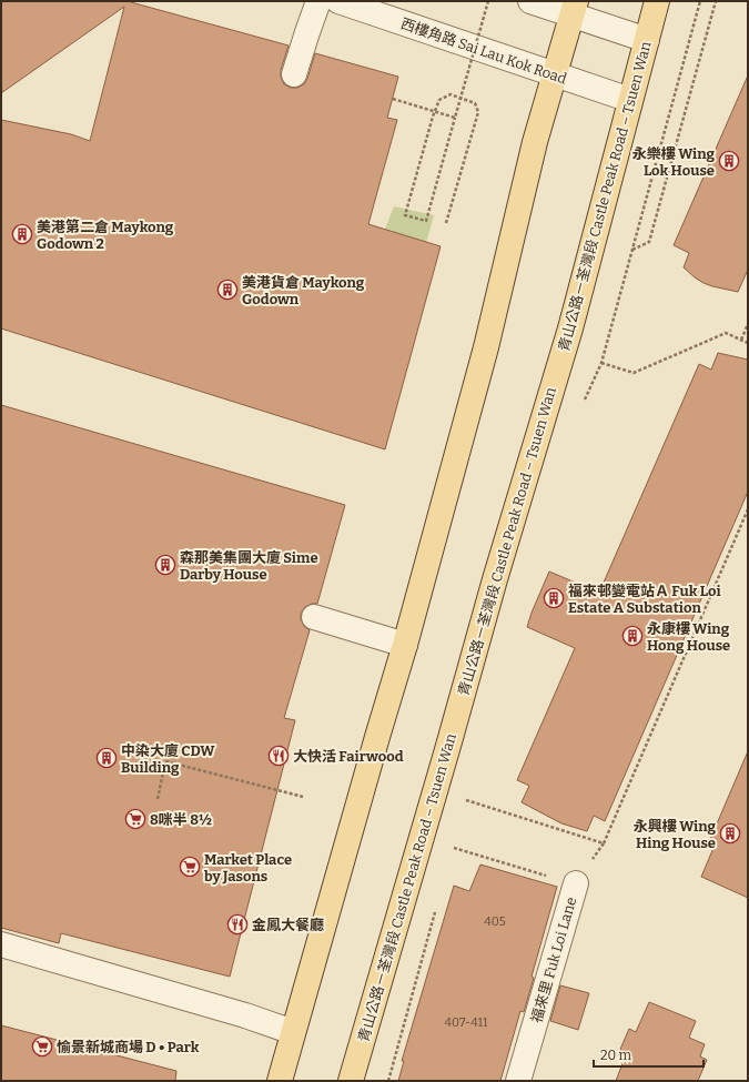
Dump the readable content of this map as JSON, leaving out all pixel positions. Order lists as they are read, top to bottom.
{
  "streets": {
    "main road": ["青山公路－荃灣段 Castle Peak Road – Tsuen Wan"],
    "street": ["西樓角路 Sai Lau Kok Road", "福來里 Fuk Loi Lane"]
  },
  "crossings": [
    ["西樓角路 Sai Lau Kok Road", "青山公路－荃灣段 Castle Peak Road – Tsuen Wan"]
  ],
  "places": {
    "building": [
      "永樂樓 Wing Lok House",
      "美港第二倉 Maykong Godown 2",
      "美港貨倉 Maykong Godown",
      "森那美集團大廈 Sime Darby House",
      "福來邨變電站Ａ Fuk Loi Estate A Substation",
      "永康樓 Wing Hong House",
      "中染大廈 CDW Building",
      "永興樓 Wing Hing House"
    ],
    "restaurant": ["大快活 Fairwood", "金鳳大餐廳"],
    "supermarket": ["8咪半 8½", "Market Place by Jasons", "愉景新城商場 D • Park"]
  },
  "house_numbers": ["405", "407-411"],
  "scale_bar": "20 m"
}
